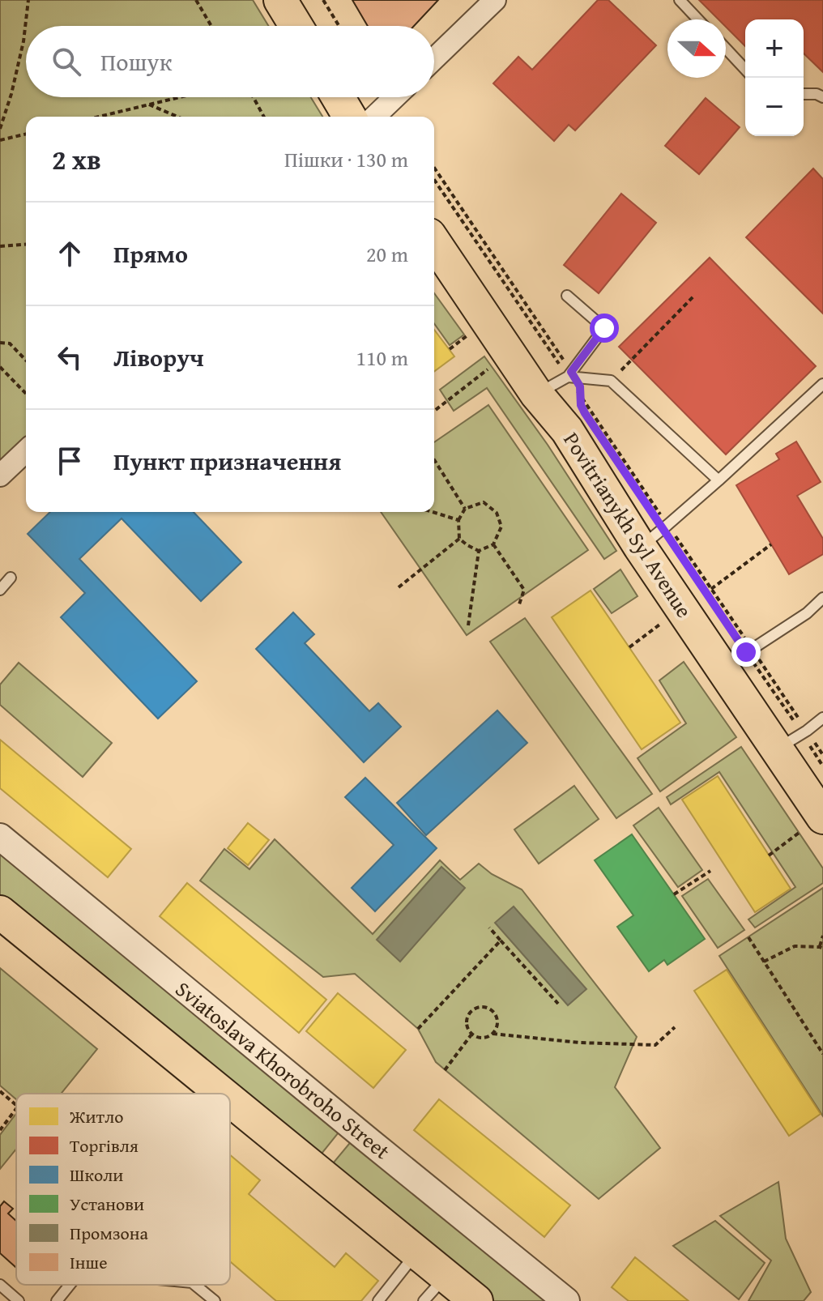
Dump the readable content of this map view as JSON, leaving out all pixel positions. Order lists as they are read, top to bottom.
{
  "streets": {
    "main road": ["Povitrianykh Syl Avenue"],
    "street": ["Sviatoslava Khorobroho Street"]
  },
  "legend": [
    "Житло",
    "Торгівля",
    "Школи",
    "Установи",
    "Промзона",
    "Інше"
  ],
  "north": "right",
  "page": {
    "map_buttons": ["+", "−"],
    "search": "Пошук",
    "heading": ["2 хв", "Пішки · 130 m"],
    "list": [
      ["Прямо", "20 m"],
      ["Ліворуч", "110 m"],
      "Пункт призначення"
    ]
  }
}
